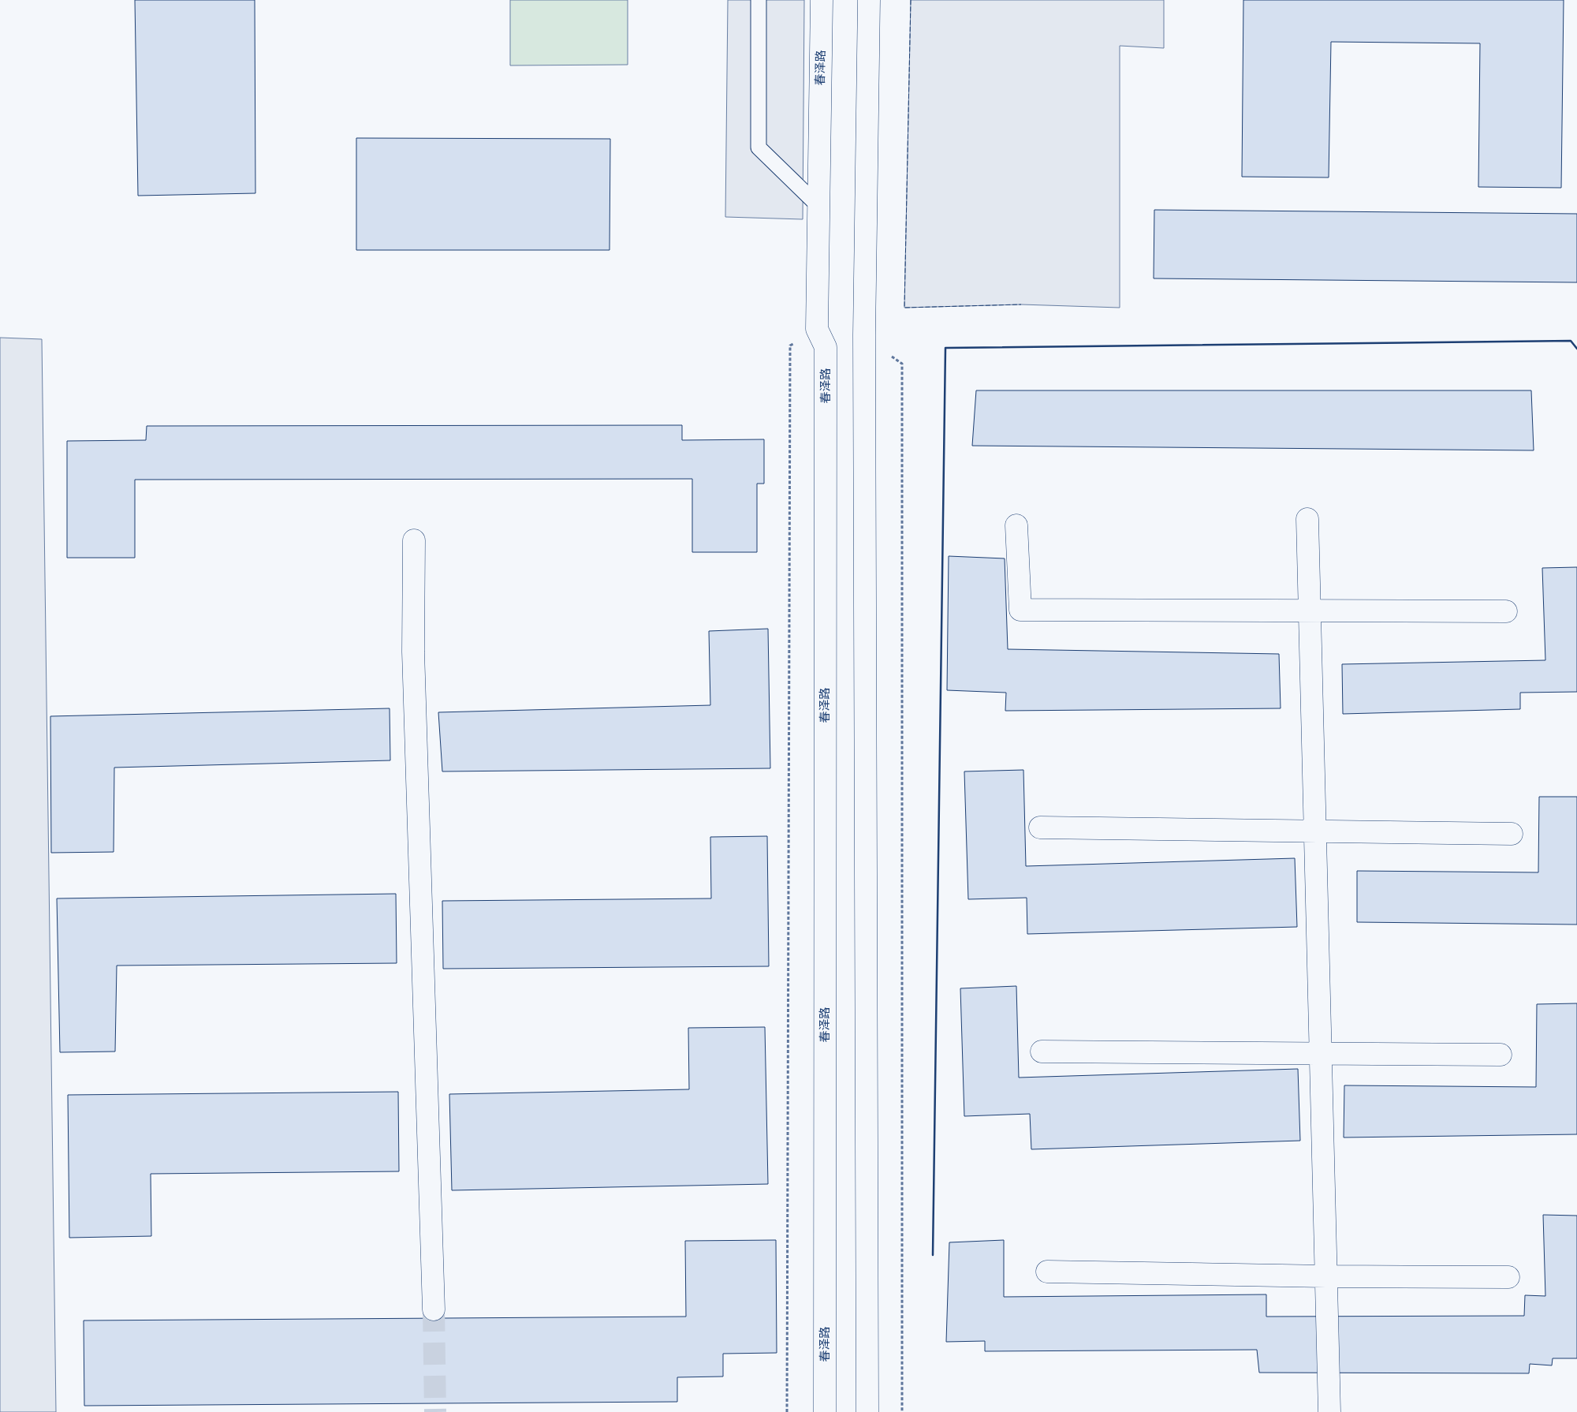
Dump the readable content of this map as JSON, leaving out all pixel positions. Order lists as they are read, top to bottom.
{
  "streets": {
    "street": ["春泽路"]
  }
}
